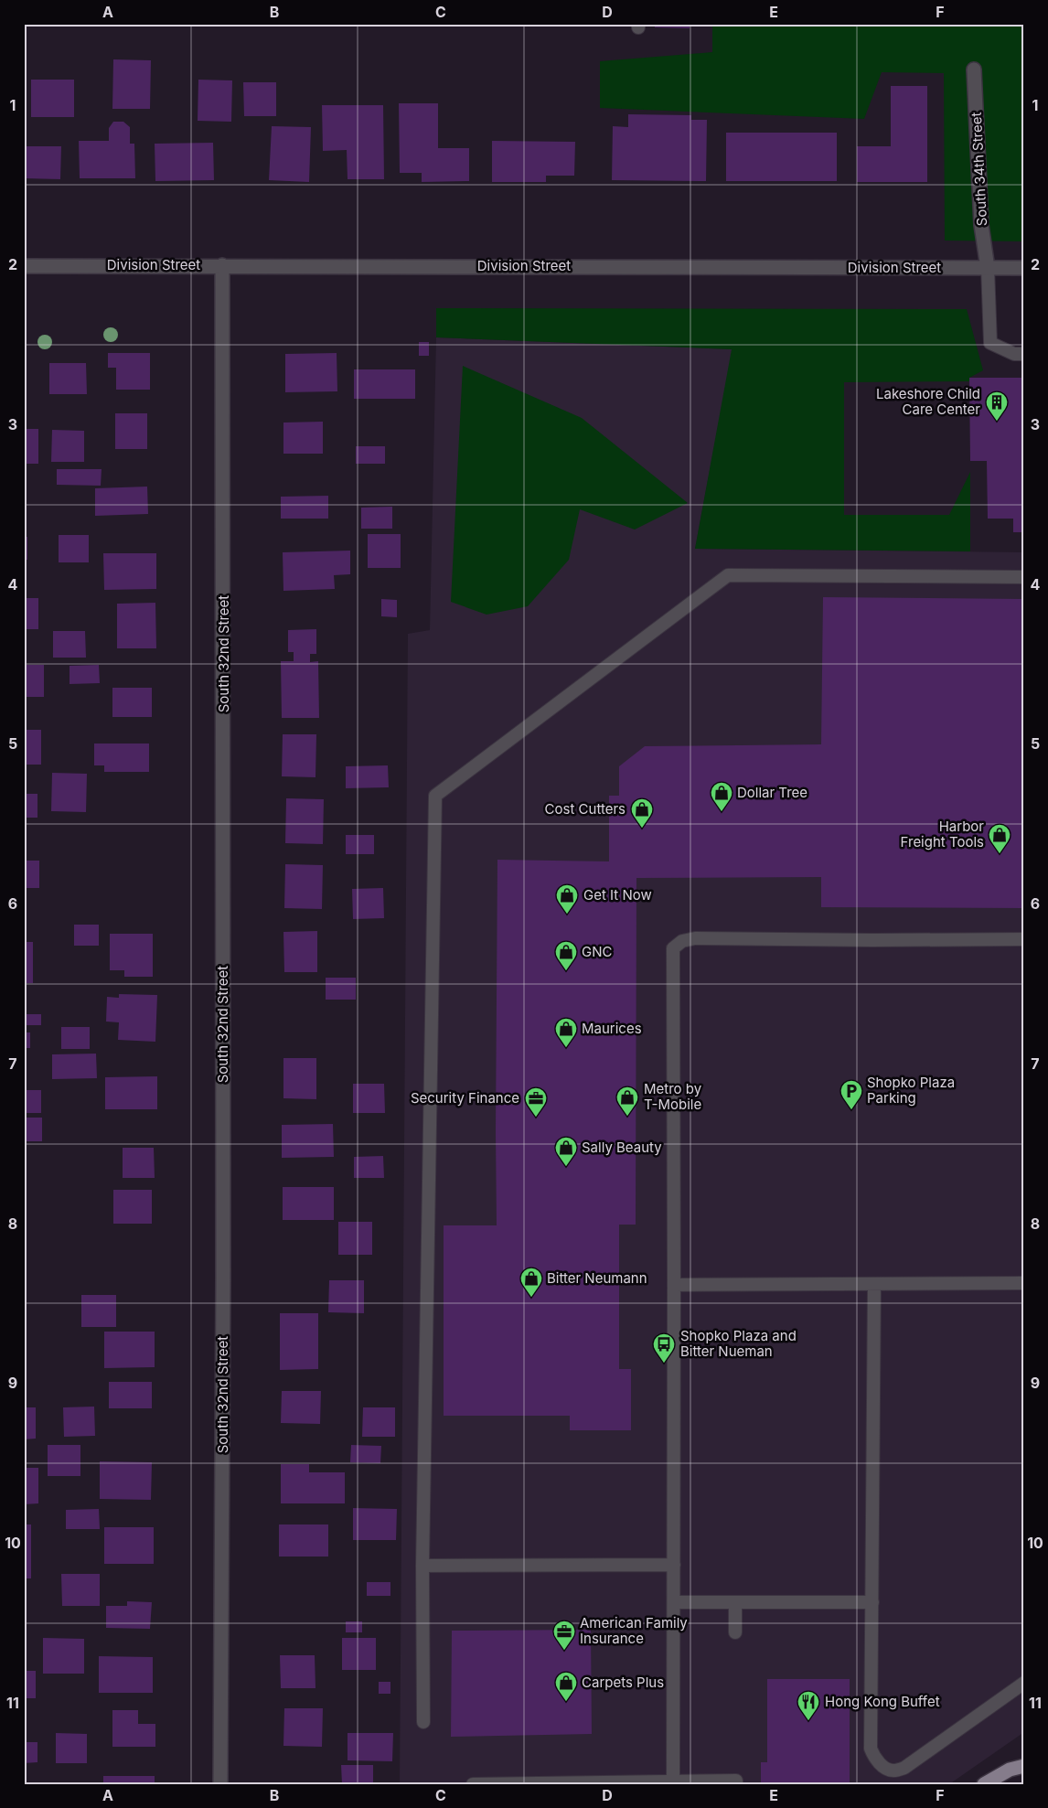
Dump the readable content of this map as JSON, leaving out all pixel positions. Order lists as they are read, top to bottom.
{
  "streets": {
    "street": ["South 34th Street", "Division Street", "South 32nd Street"]
  },
  "crossings": [
    ["South 34th Street", "Division Street"],
    ["Division Street", "South 32nd Street"]
  ],
  "places": {
    "building": ["Lakeshore Child Care Center"],
    "shop": [
      "Dollar Tree",
      "Cost Cutters",
      "Harbor Freight Tools",
      "Get It Now",
      "GNC",
      "Maurices",
      "Metro by T-Mobile",
      "Sally Beauty",
      "Bitter Neumann",
      "Carpets Plus"
    ],
    "parking": ["Shopko Plaza Parking"],
    "office": ["Security Finance", "American Family Insurance"],
    "bus stop": ["Shopko Plaza and Bitter Nueman"],
    "restaurant": ["Hong Kong Buffet"]
  },
  "grid": {
    "columns": [
      "A",
      "B",
      "C",
      "D",
      "E",
      "F"
    ],
    "rows": [
      "1",
      "2",
      "3",
      "4",
      "5",
      "6",
      "7",
      "8",
      "9",
      "10",
      "11"
    ]
  }
}
